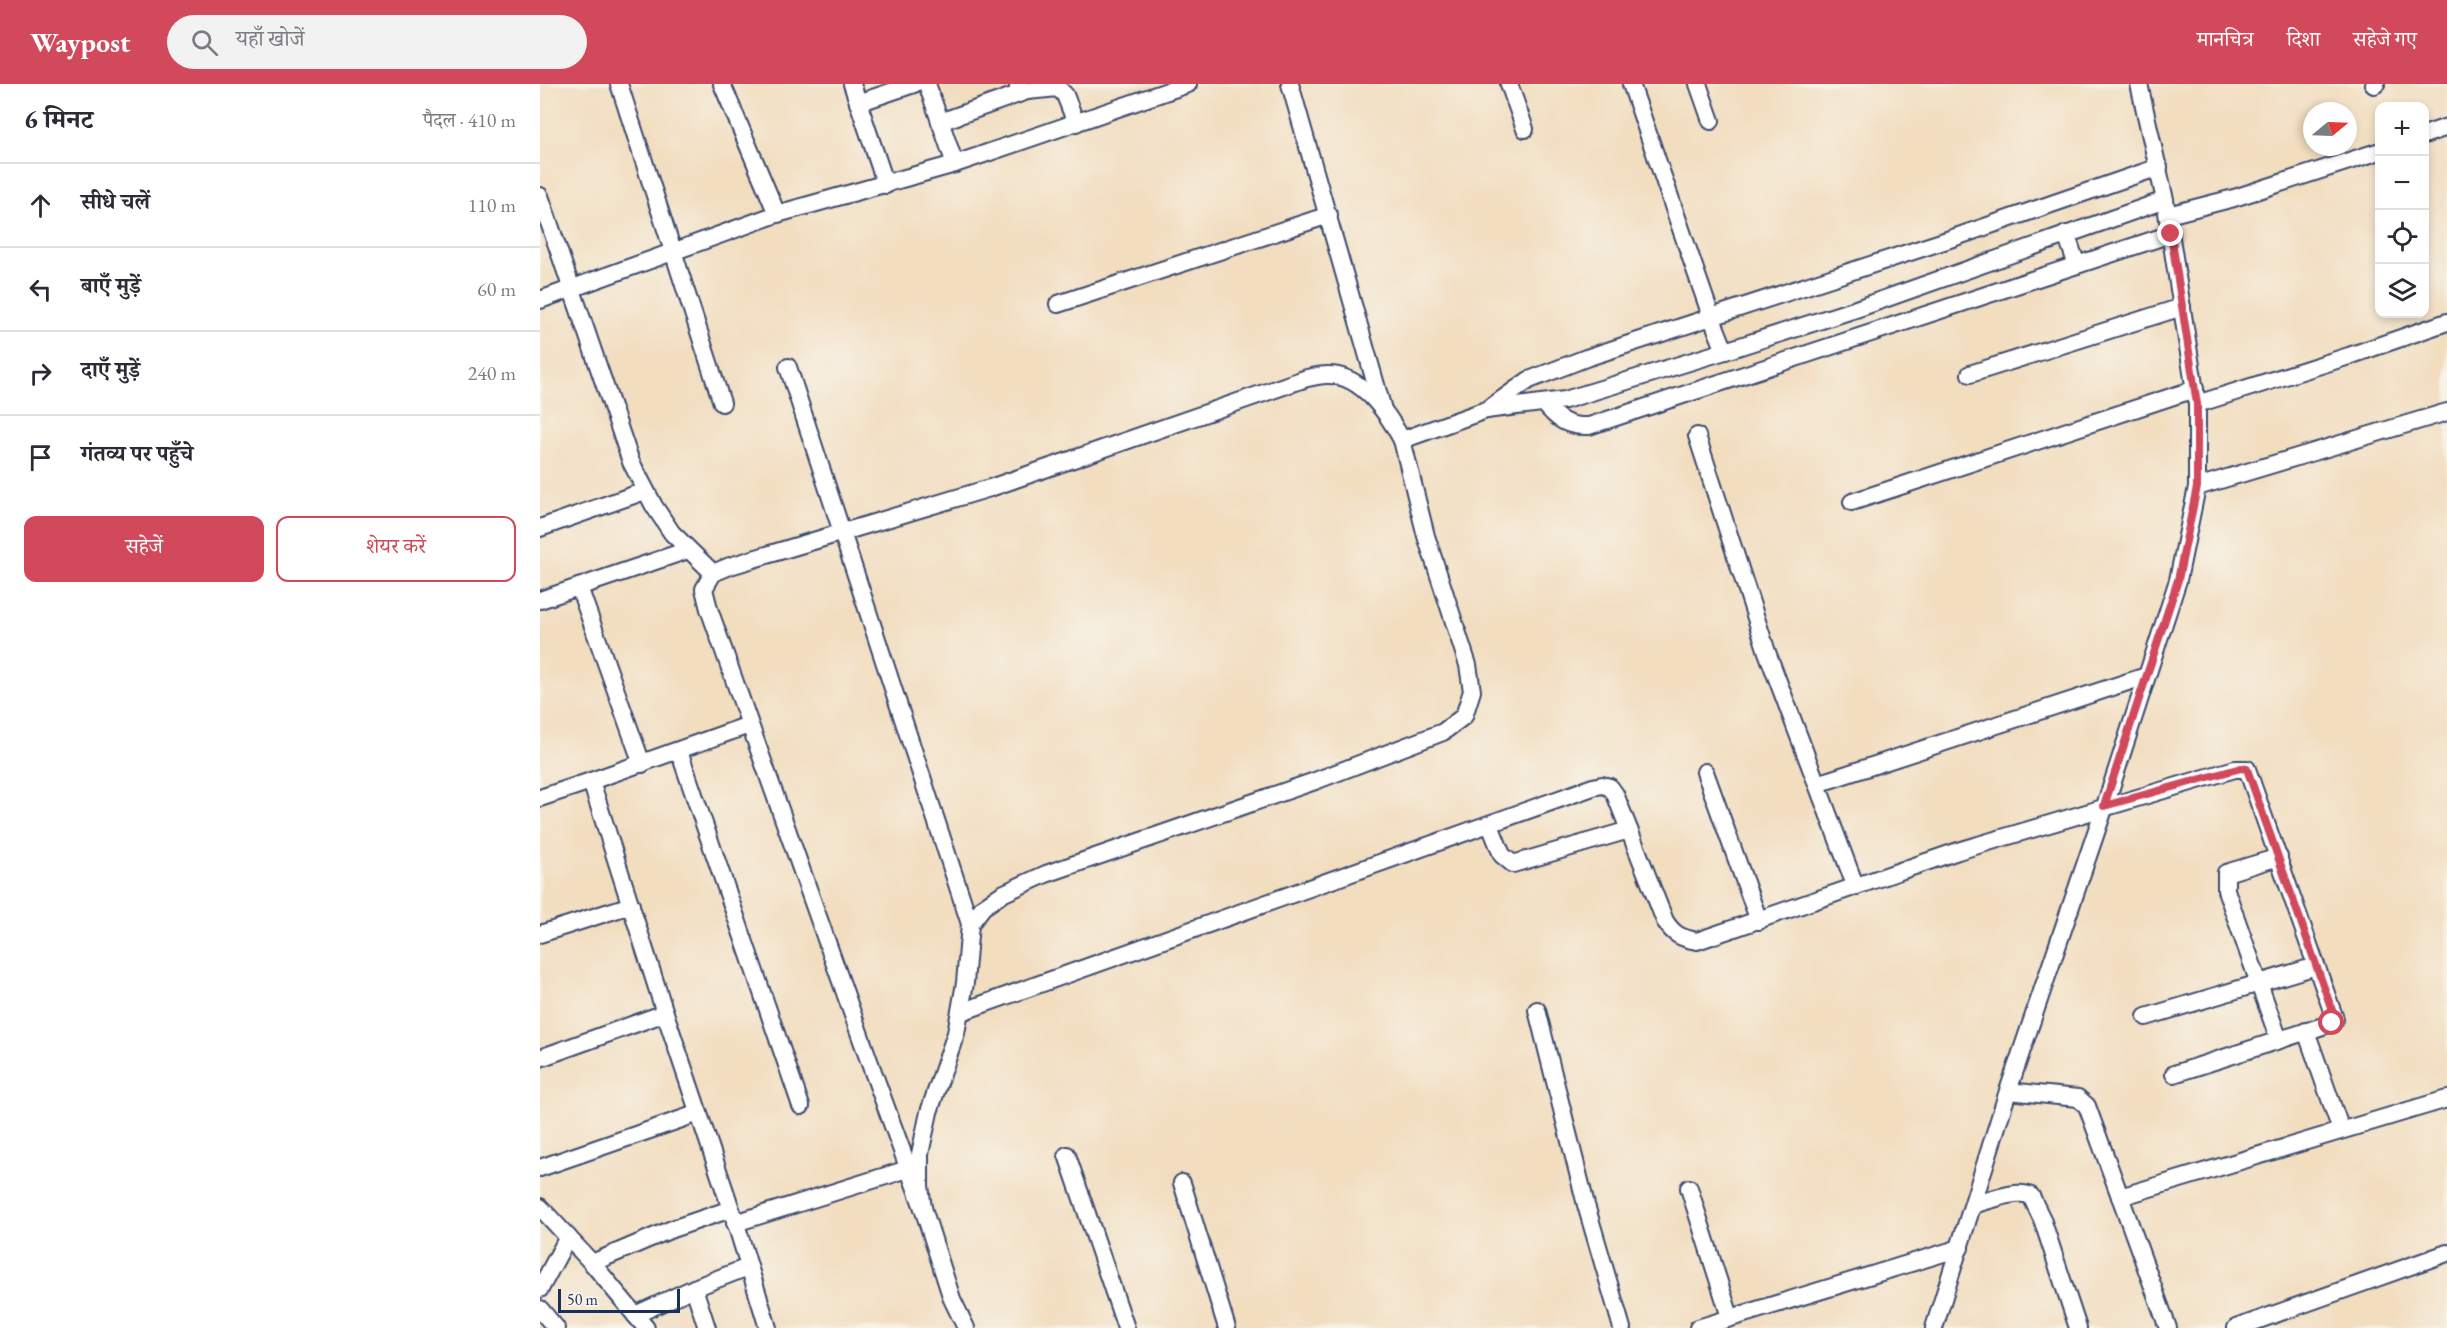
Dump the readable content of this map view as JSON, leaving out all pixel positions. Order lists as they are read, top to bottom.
{
  "scale_bar": "50 m",
  "north": "right",
  "page": {
    "header": "Waypost",
    "search": "यहाँ खोजें",
    "nav": ["मानचित्र", "दिशा", "सहेजे गए"],
    "heading": ["6 मिनट", "पैदल · 410 m"],
    "map_buttons": ["+", "−"],
    "list": [
      ["सीधे चलें", "110 m"],
      ["बाएँ मुड़ें", "60 m"],
      ["दाएँ मुड़ें", "240 m"],
      "गंतव्य पर पहुँचे"
    ],
    "buttons": ["सहेजें", "शेयर करें"],
    "scale": "50 m"
  }
}
